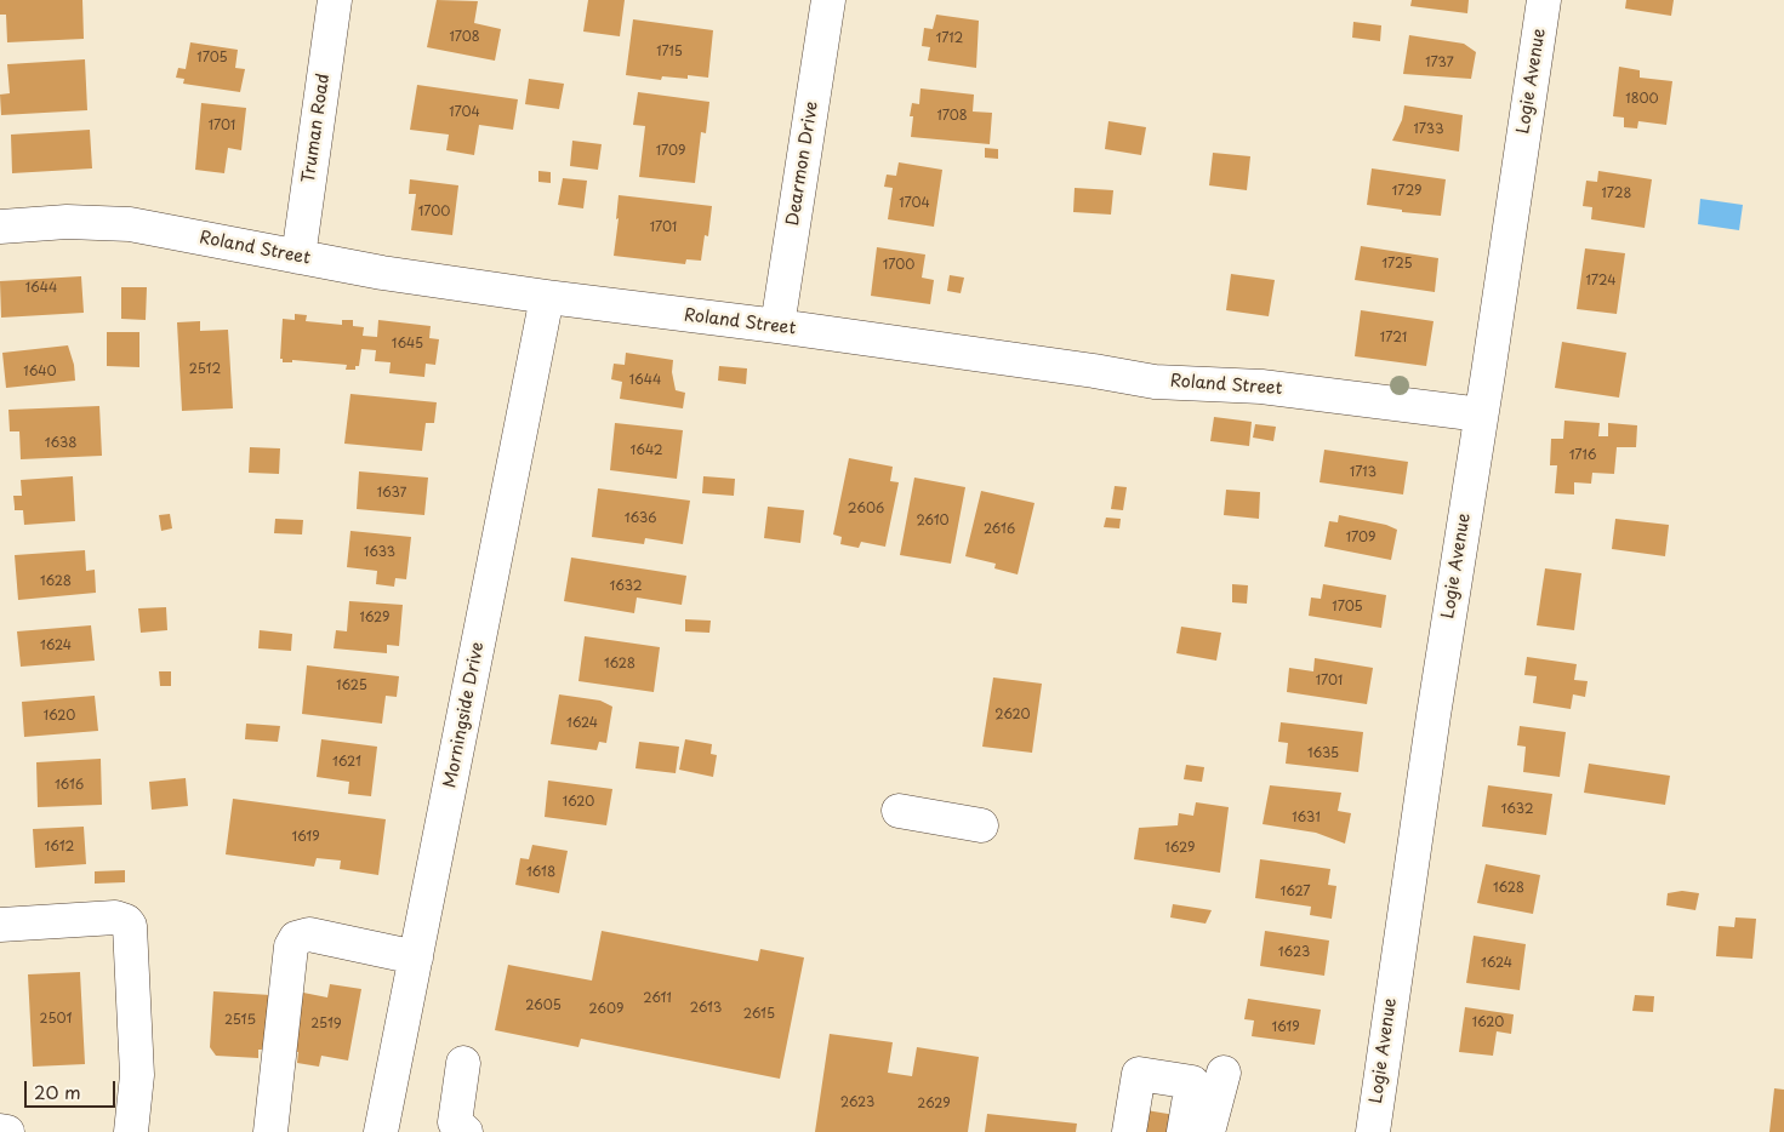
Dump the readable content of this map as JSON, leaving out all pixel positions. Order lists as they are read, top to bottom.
{
  "streets": {
    "street": [
      "Logie Avenue",
      "Truman Road",
      "Dearmon Drive",
      "Roland Street",
      "Morningside Drive"
    ]
  },
  "crossings": [
    ["Logie Avenue", "Roland Street"],
    ["Truman Road", "Roland Street"],
    ["Dearmon Drive", "Roland Street"],
    ["Roland Street", "Morningside Drive"]
  ],
  "house_numbers": [
    "1708",
    "1712",
    "1715",
    "1705",
    "1737",
    "1800",
    "1704",
    "1708",
    "1701",
    "1733",
    "1709",
    "1729",
    "1728",
    "1704",
    "1700",
    "1701",
    "1725",
    "1700",
    "1724",
    "1644",
    "1721",
    "1645",
    "2512",
    "1640",
    "1644",
    "1638",
    "1642",
    "1716",
    "1713",
    "1637",
    "2606",
    "1636",
    "2610",
    "2616",
    "1709",
    "1633",
    "1628",
    "1632",
    "1705",
    "1629",
    "1624",
    "1628",
    "1701",
    "1625",
    "2620",
    "1620",
    "1624",
    "1635",
    "1621",
    "1616",
    "1620",
    "1632",
    "1631",
    "1619",
    "1612",
    "1629",
    "1618",
    "1628",
    "1627",
    "1623",
    "1624",
    "2611",
    "2605",
    "2613",
    "2609",
    "2615",
    "2501",
    "2515",
    "1620",
    "2519",
    "1619",
    "2623",
    "2629"
  ],
  "scale_bar": "20 m"
}
